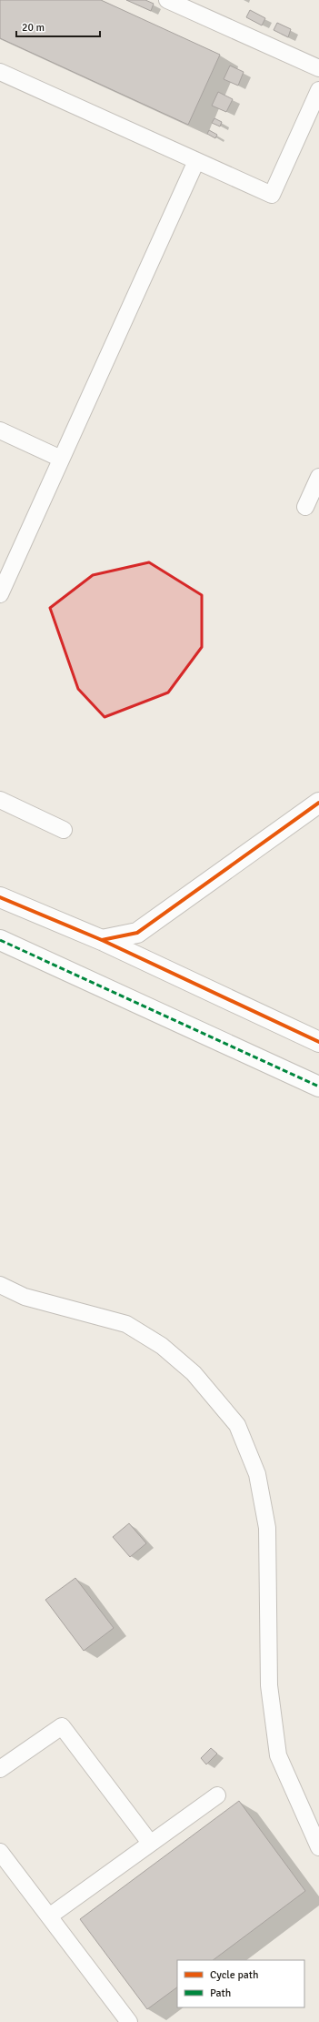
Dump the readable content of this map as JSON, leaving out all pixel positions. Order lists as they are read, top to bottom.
{
  "legend": ["Cycle path", "Path"],
  "scale_bar": "20 m"
}
